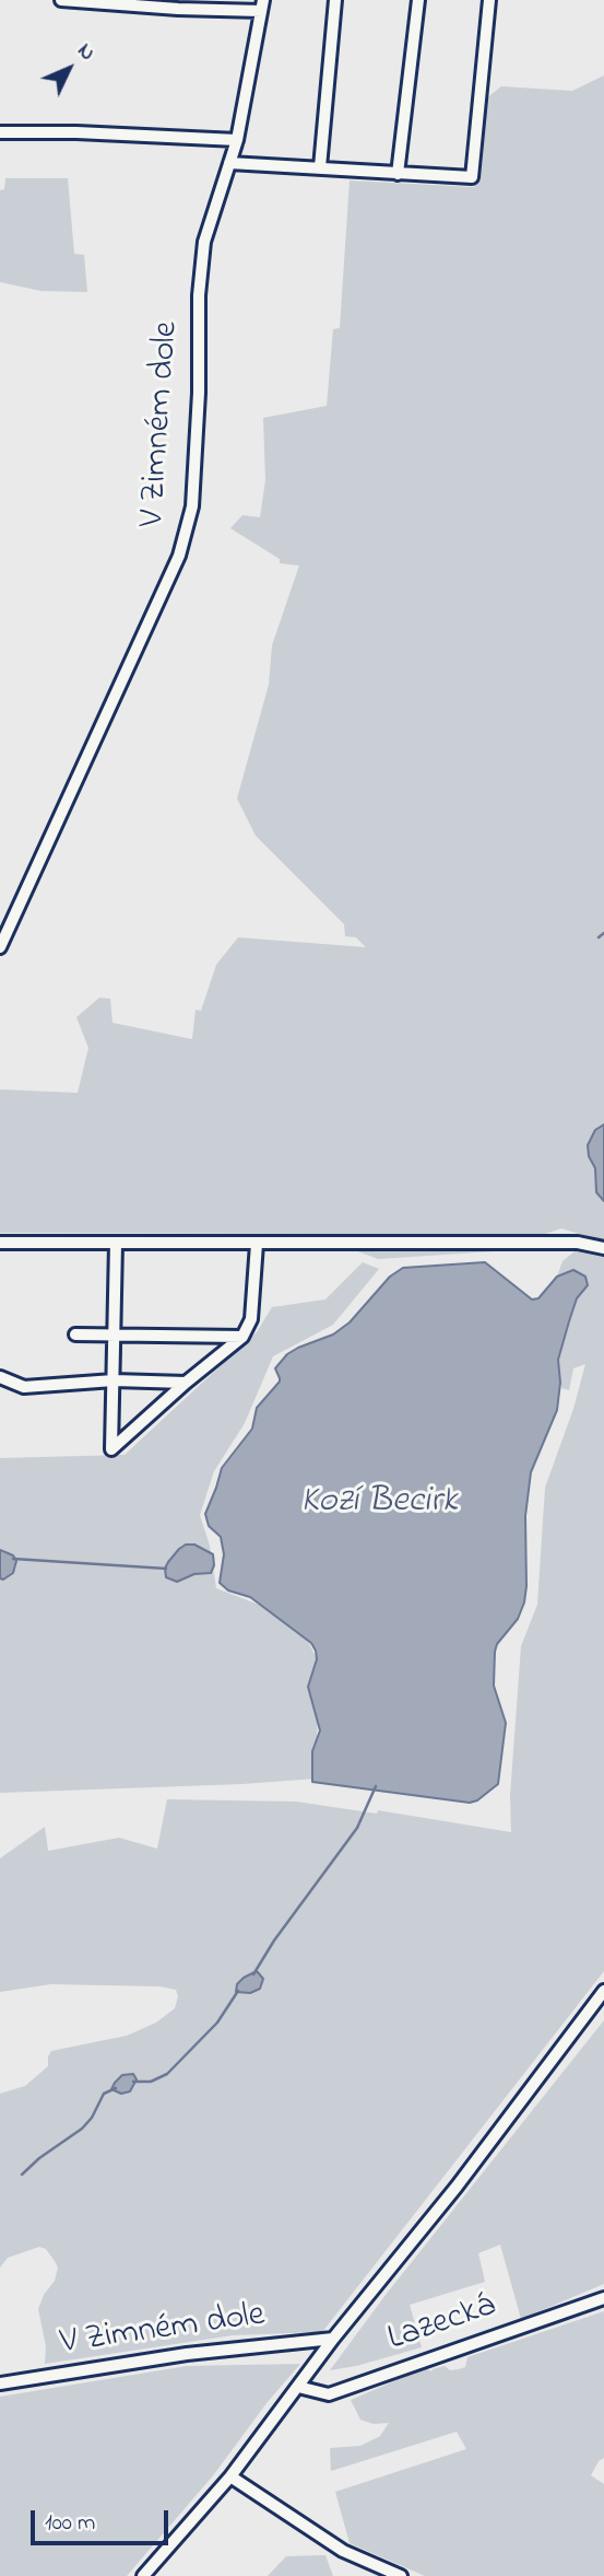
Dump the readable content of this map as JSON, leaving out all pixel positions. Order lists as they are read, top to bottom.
{
  "streets": {
    "street": ["V Zimném dole", "Lazecká"]
  },
  "water": ["Kozí Becirk"],
  "scale_bar": "100 m",
  "north": "top right"
}
